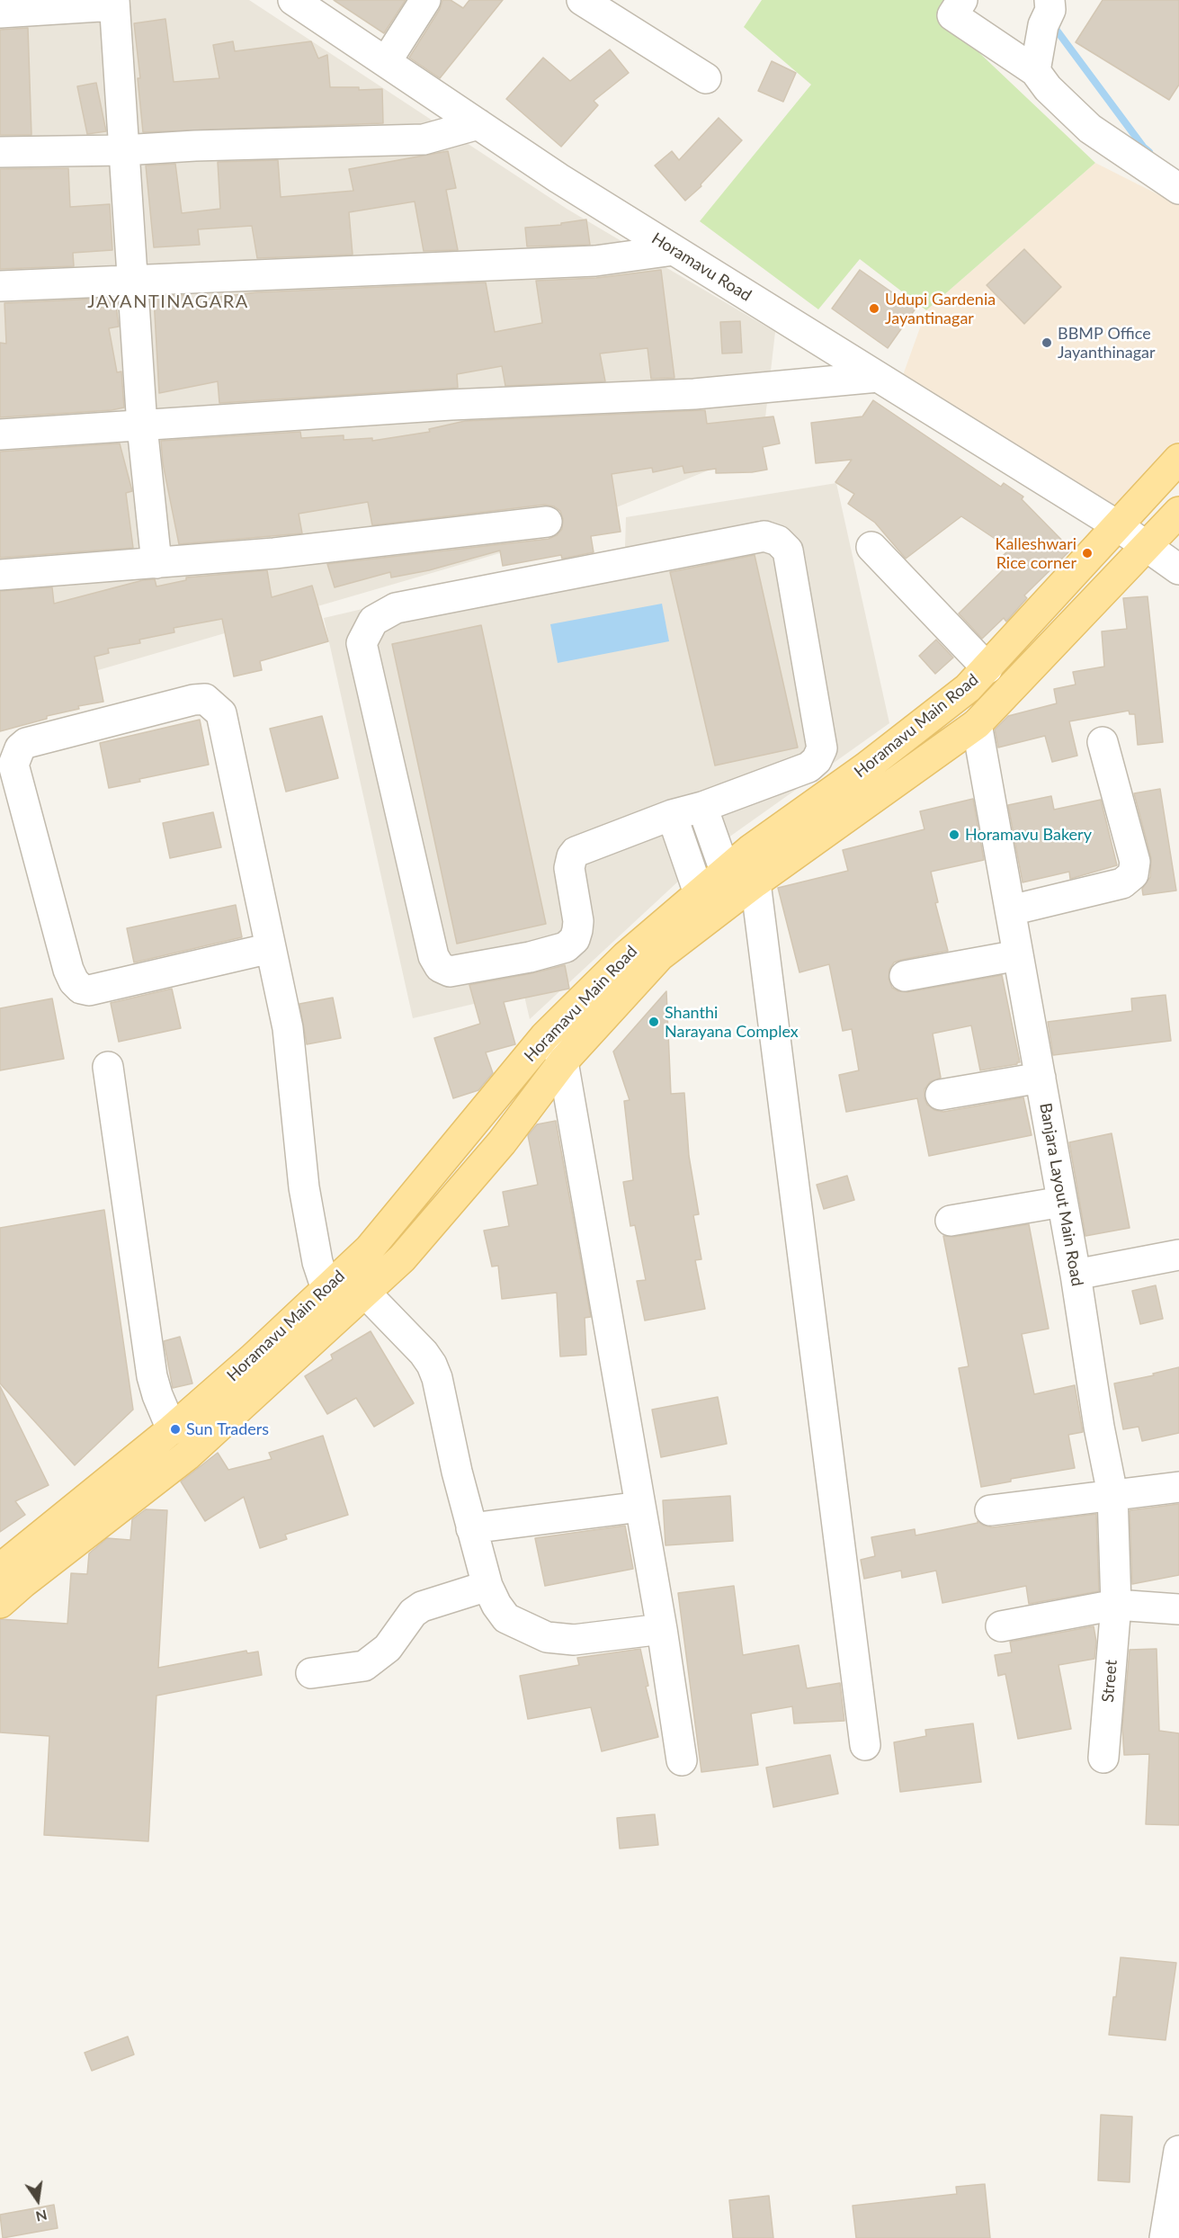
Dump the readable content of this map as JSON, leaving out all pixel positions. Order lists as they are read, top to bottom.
{
  "streets": {
    "main road": ["Horamavu Main Road"],
    "street": ["Horamavu Road", "Banjara Layout Main Road", "Street"]
  },
  "crossings": [
    ["Horamavu Road", "Horamavu Main Road"],
    ["Horamavu Main Road", "Banjara Layout Main Road"],
    ["Banjara Layout Main Road", "Street"]
  ],
  "districts": ["JAYANTINAGARA"],
  "places": [
    "Udupi Gardenia Jayantinagar",
    "BBMP Office Jayanthinagar",
    "Kalleshwari Rice corner",
    "Horamavu Bakery",
    "Shanthi Narayana Complex",
    "Sun Traders"
  ],
  "north": "bottom"
}
